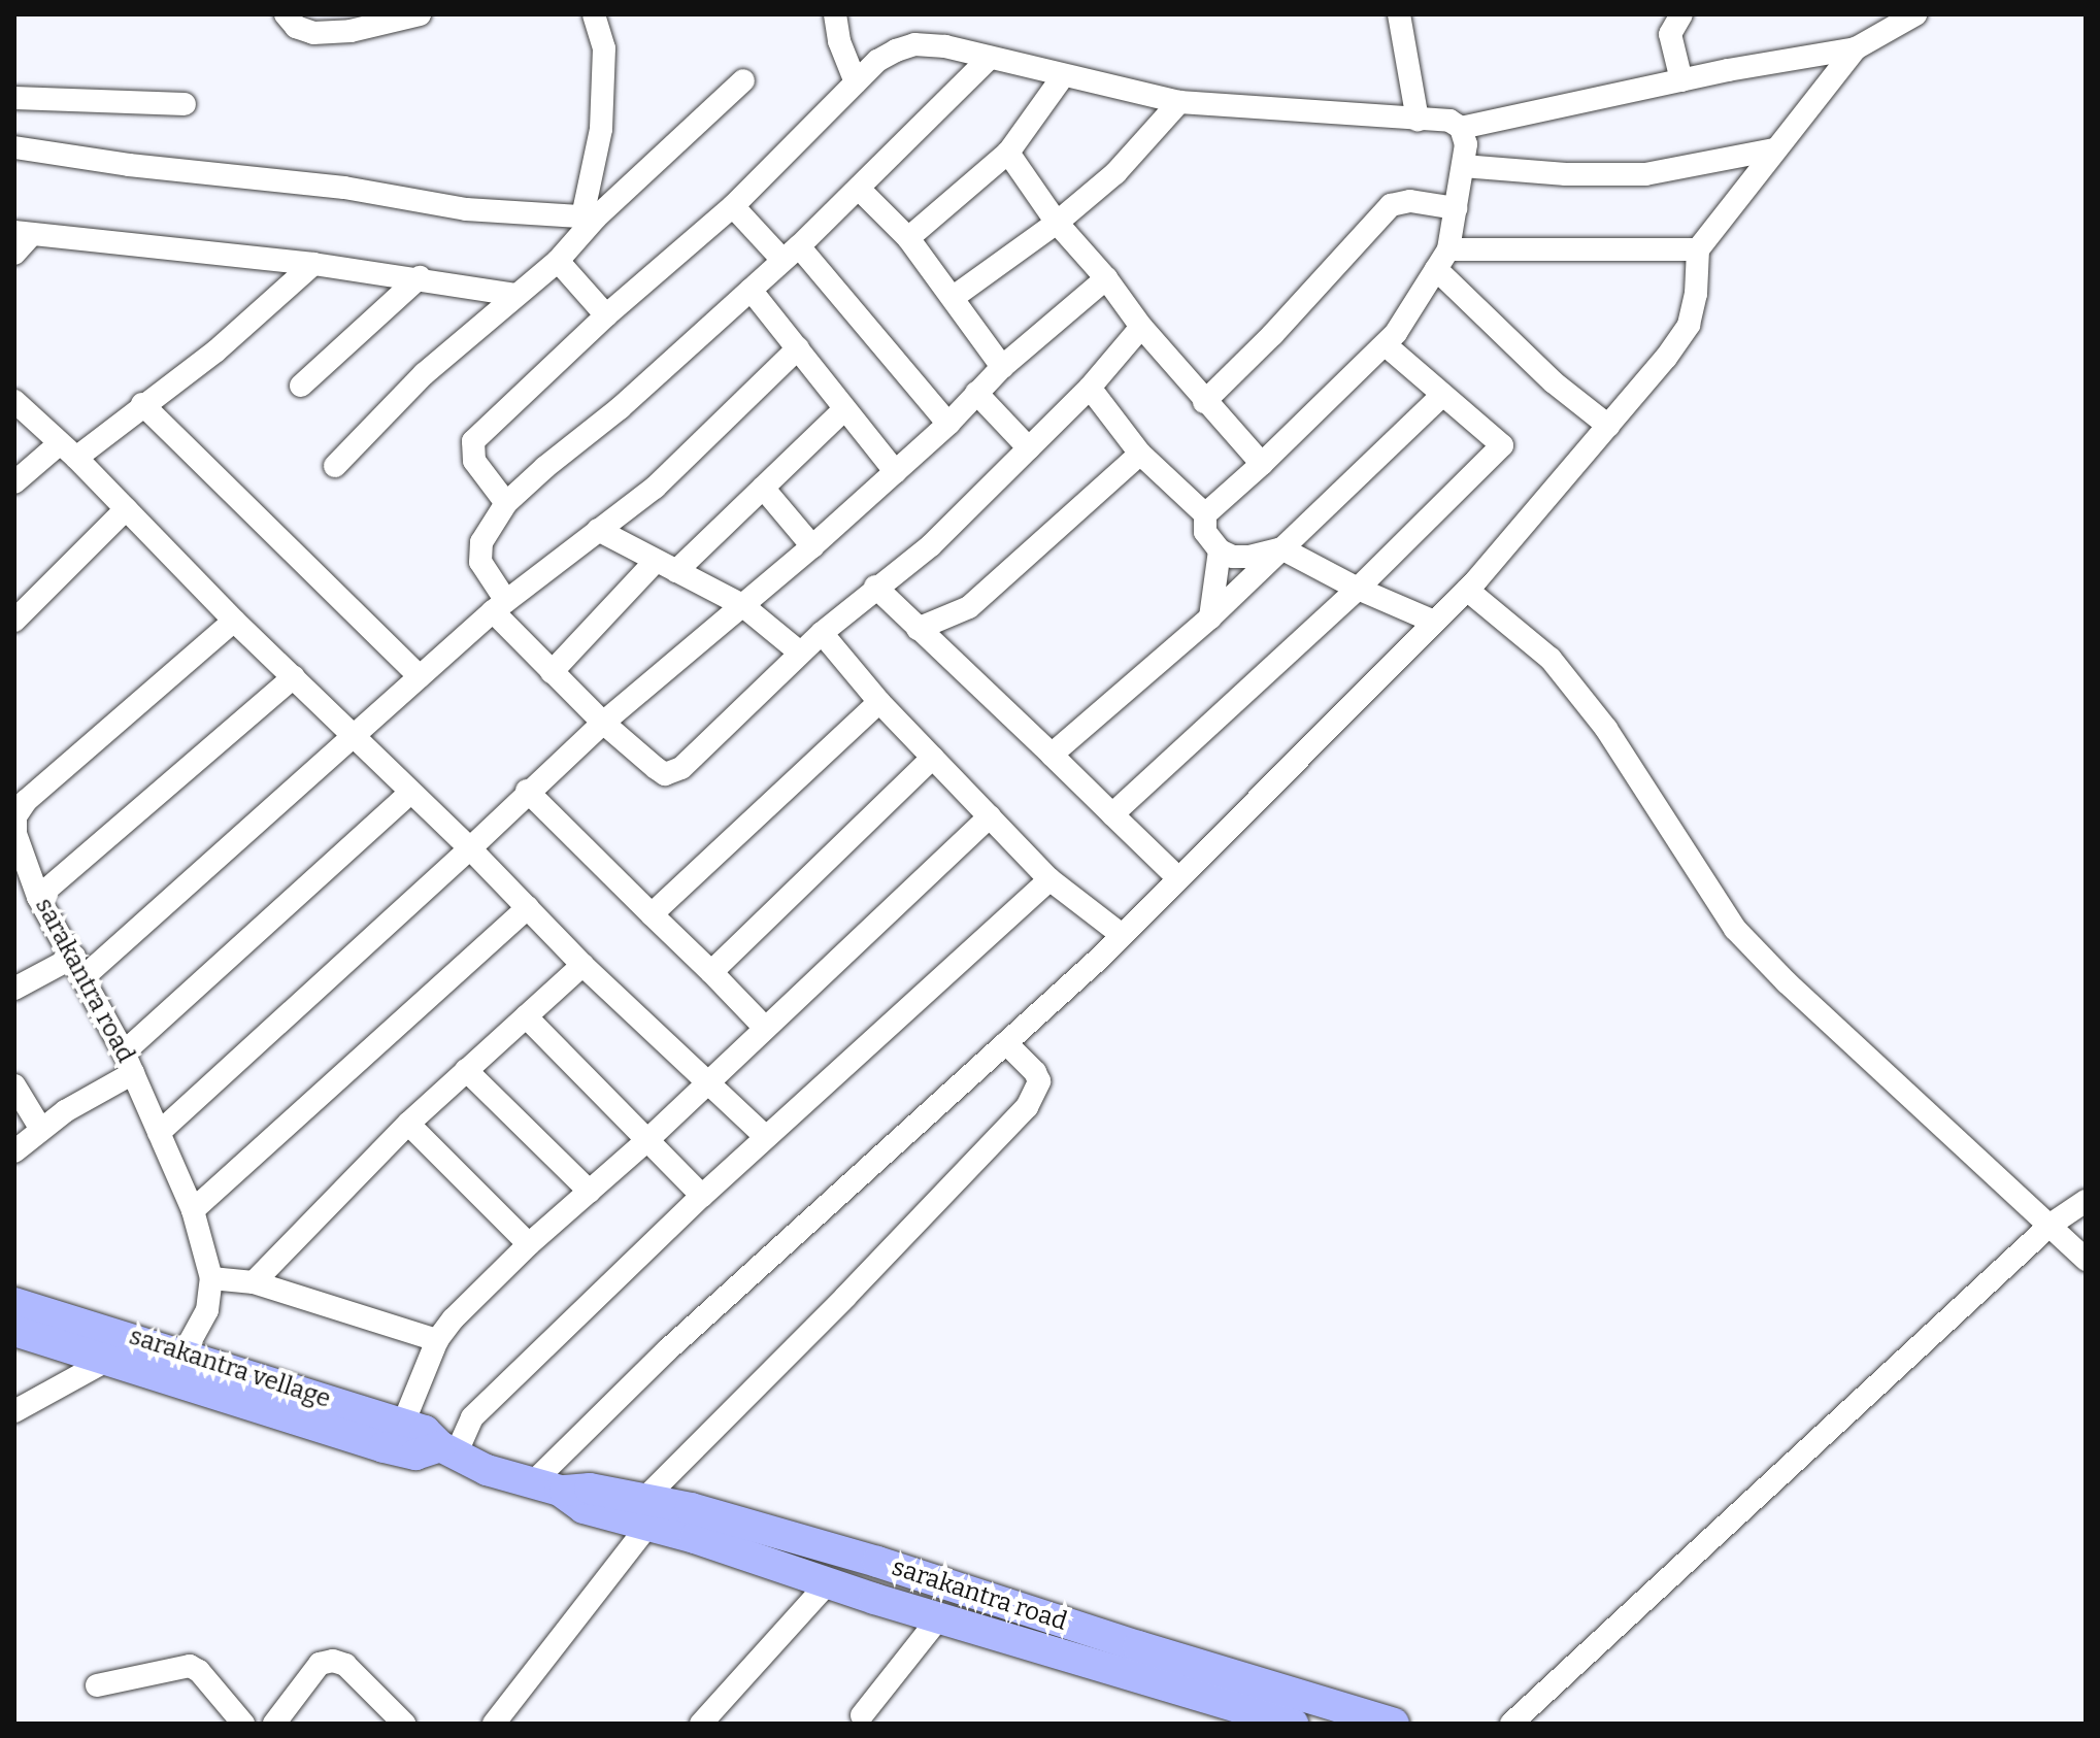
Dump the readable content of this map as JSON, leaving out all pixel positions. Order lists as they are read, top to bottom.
{
  "streets": {
    "street": ["sarakantra road", "sarakantra vellage"]
  },
  "crossings": [
    ["sarakantra road", "sarakantra vellage"]
  ]
}
